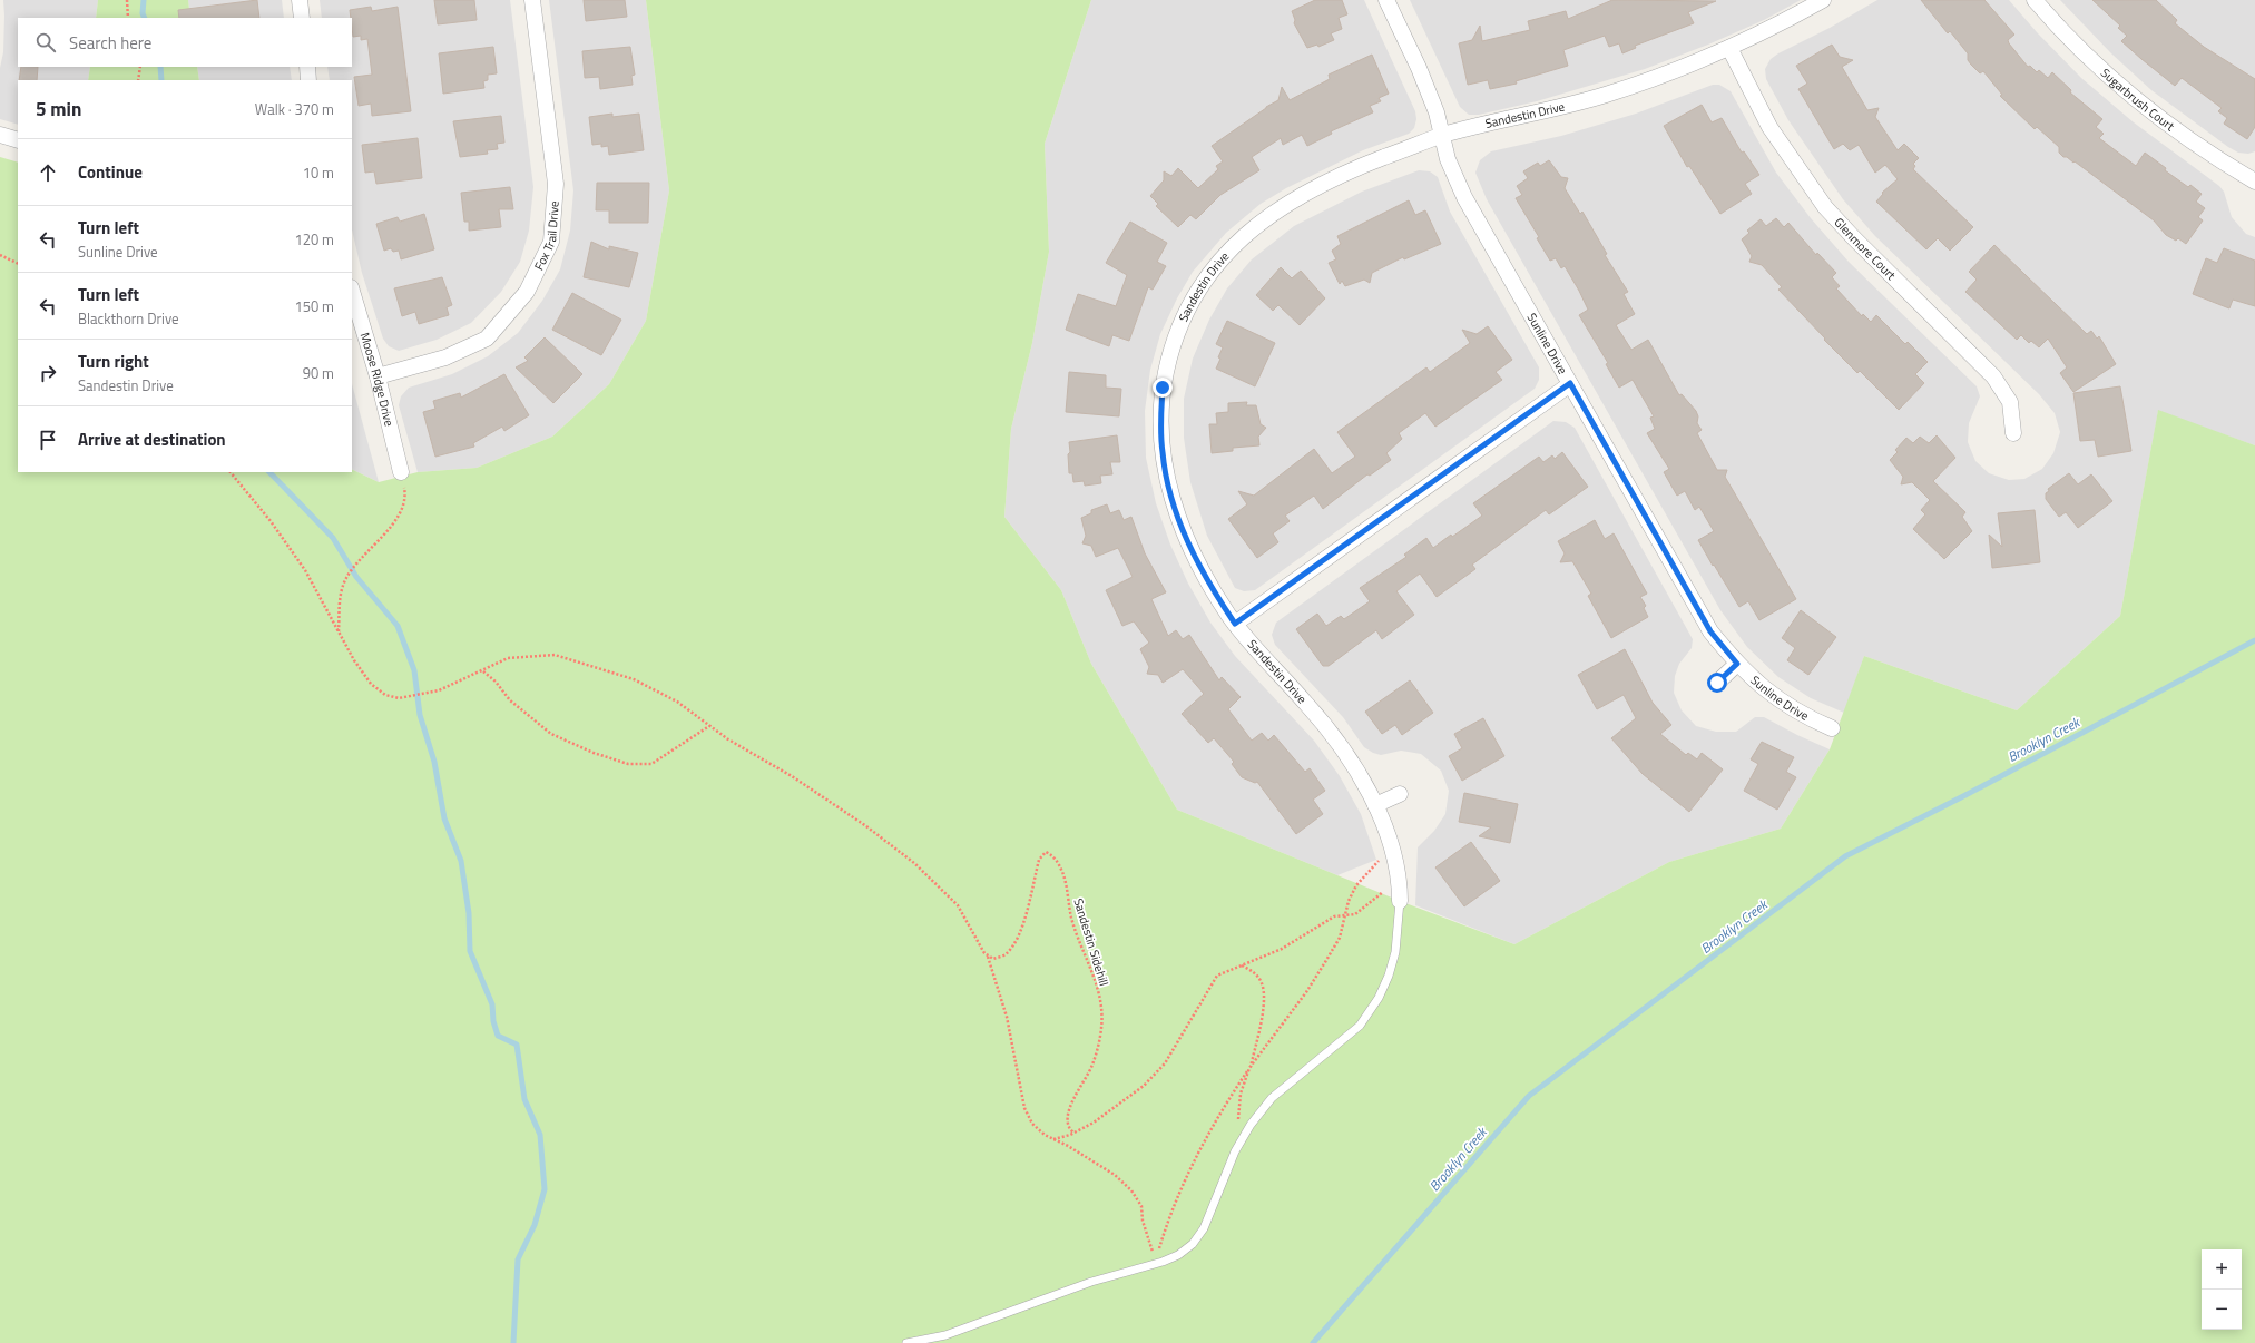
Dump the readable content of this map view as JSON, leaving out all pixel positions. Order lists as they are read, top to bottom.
{
  "streets": {
    "street": [
      "Sugarbrush Court",
      "Sandestin Drive",
      "Fox Trail Drive",
      "Glenmore Court",
      "Sunline Drive",
      "Moose Ridge Drive"
    ],
    "path": ["Sandestin Sidehill"]
  },
  "crossings": [
    ["Sandestin Drive", "Glenmore Court"],
    ["Sandestin Drive", "Sunline Drive"],
    ["Fox Trail Drive", "Moose Ridge Drive"]
  ],
  "water": ["Brooklyn Creek"],
  "page": {
    "search": "Search here",
    "heading": ["5 min", "Walk · 370 m"],
    "list": [
      ["Continue", "10 m"],
      ["Turn left", "Sunline Drive", "120 m"],
      ["Turn left", "Blackthorn Drive", "150 m"],
      ["Turn right", "Sandestin Drive", "90 m"],
      "Arrive at destination"
    ],
    "map_buttons": ["+", "−"]
  }
}
